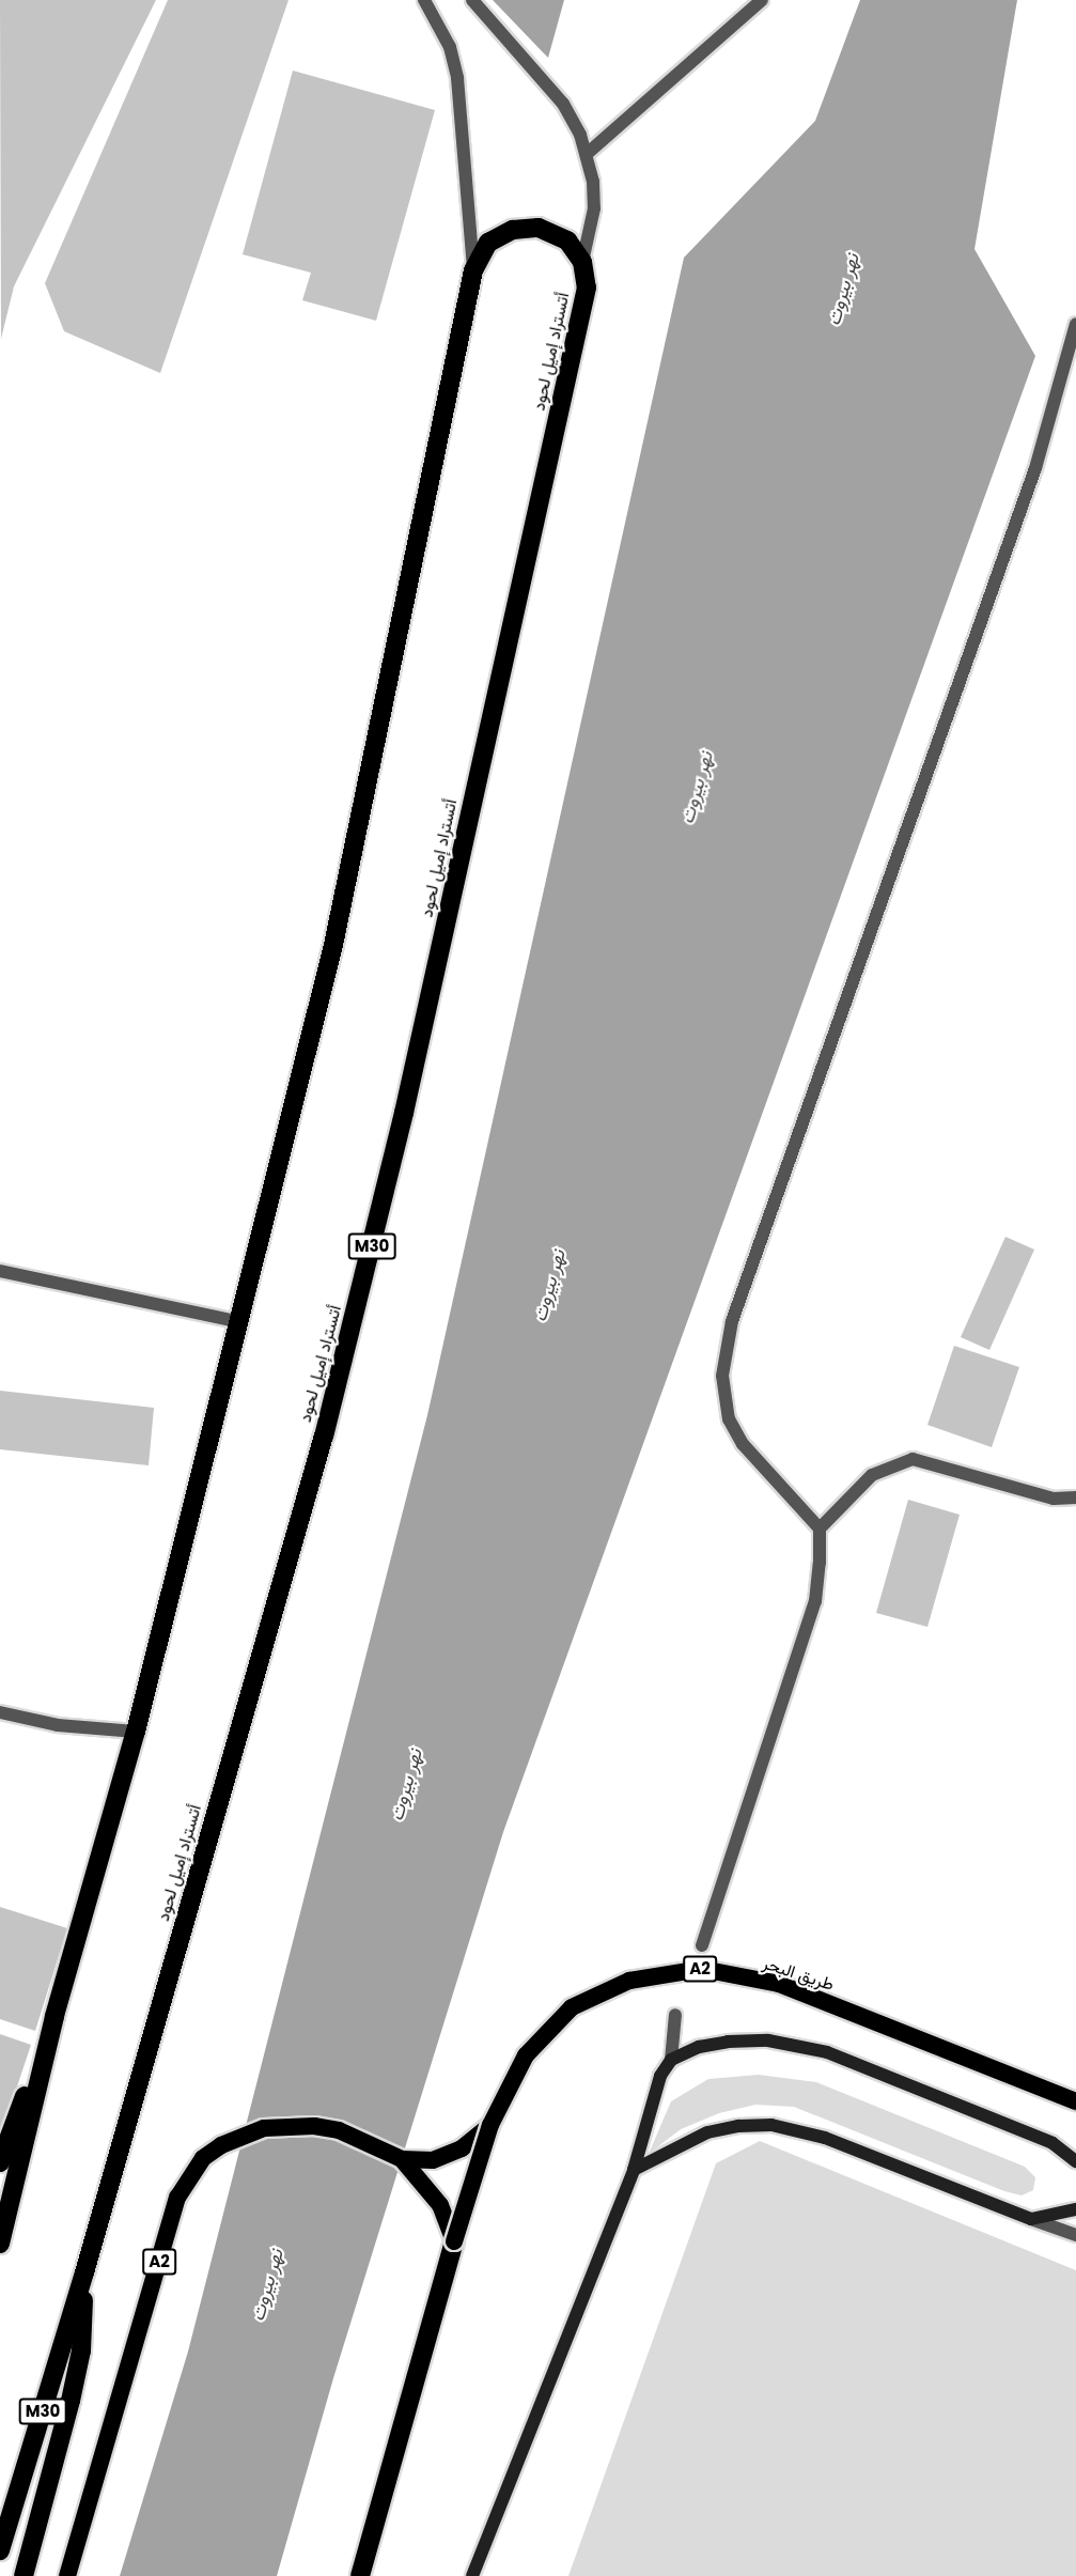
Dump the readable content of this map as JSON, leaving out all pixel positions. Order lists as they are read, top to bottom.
{
  "streets": {
    "highway": [
      "أتستراد إميل لحود",
      "M30",
      "A2",
      "طريق البحر"
    ]
  },
  "crossings": [
    ["A2", "طريق البحر"]
  ],
  "water": ["نهر بيروت"]
}
